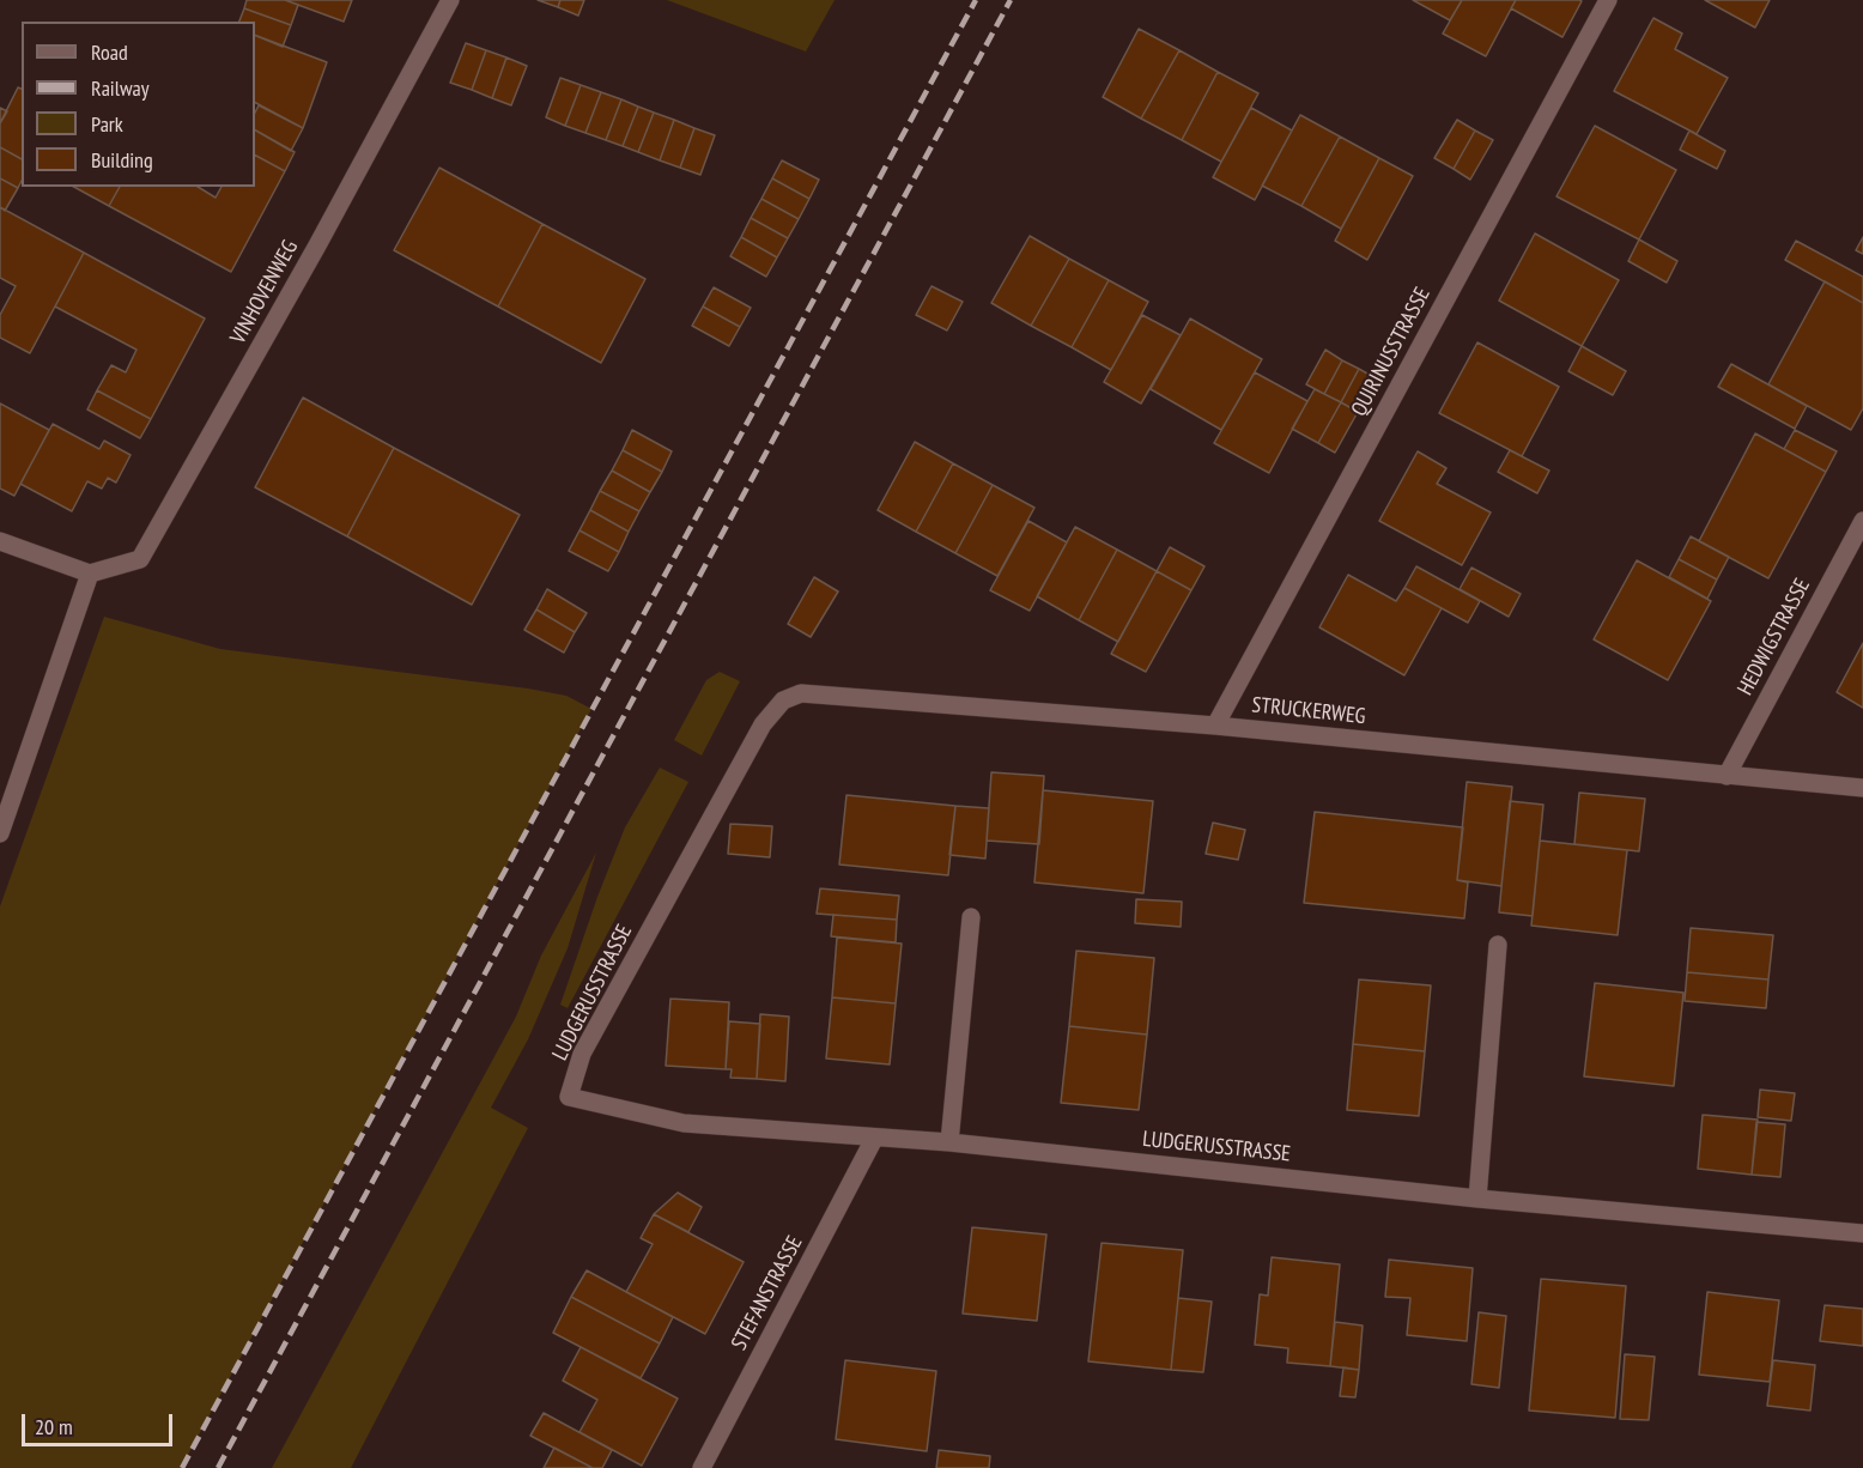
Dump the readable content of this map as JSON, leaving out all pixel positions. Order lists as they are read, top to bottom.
{
  "streets": {
    "street": [
      "VINHOVENWEG",
      "QUIRINUSSTRASSE",
      "HEDWIGSTRASSE",
      "STRUCKERWEG",
      "LUDGERUSSTRASSE",
      "STEFANSTRASSE"
    ]
  },
  "crossings": [
    ["QUIRINUSSTRASSE", "STRUCKERWEG"],
    ["HEDWIGSTRASSE", "STRUCKERWEG"],
    ["STRUCKERWEG", "LUDGERUSSTRASSE"],
    ["LUDGERUSSTRASSE", "STEFANSTRASSE"]
  ],
  "legend": [
    "Road",
    "Railway",
    "Park",
    "Building"
  ],
  "scale_bar": "20 m"
}
